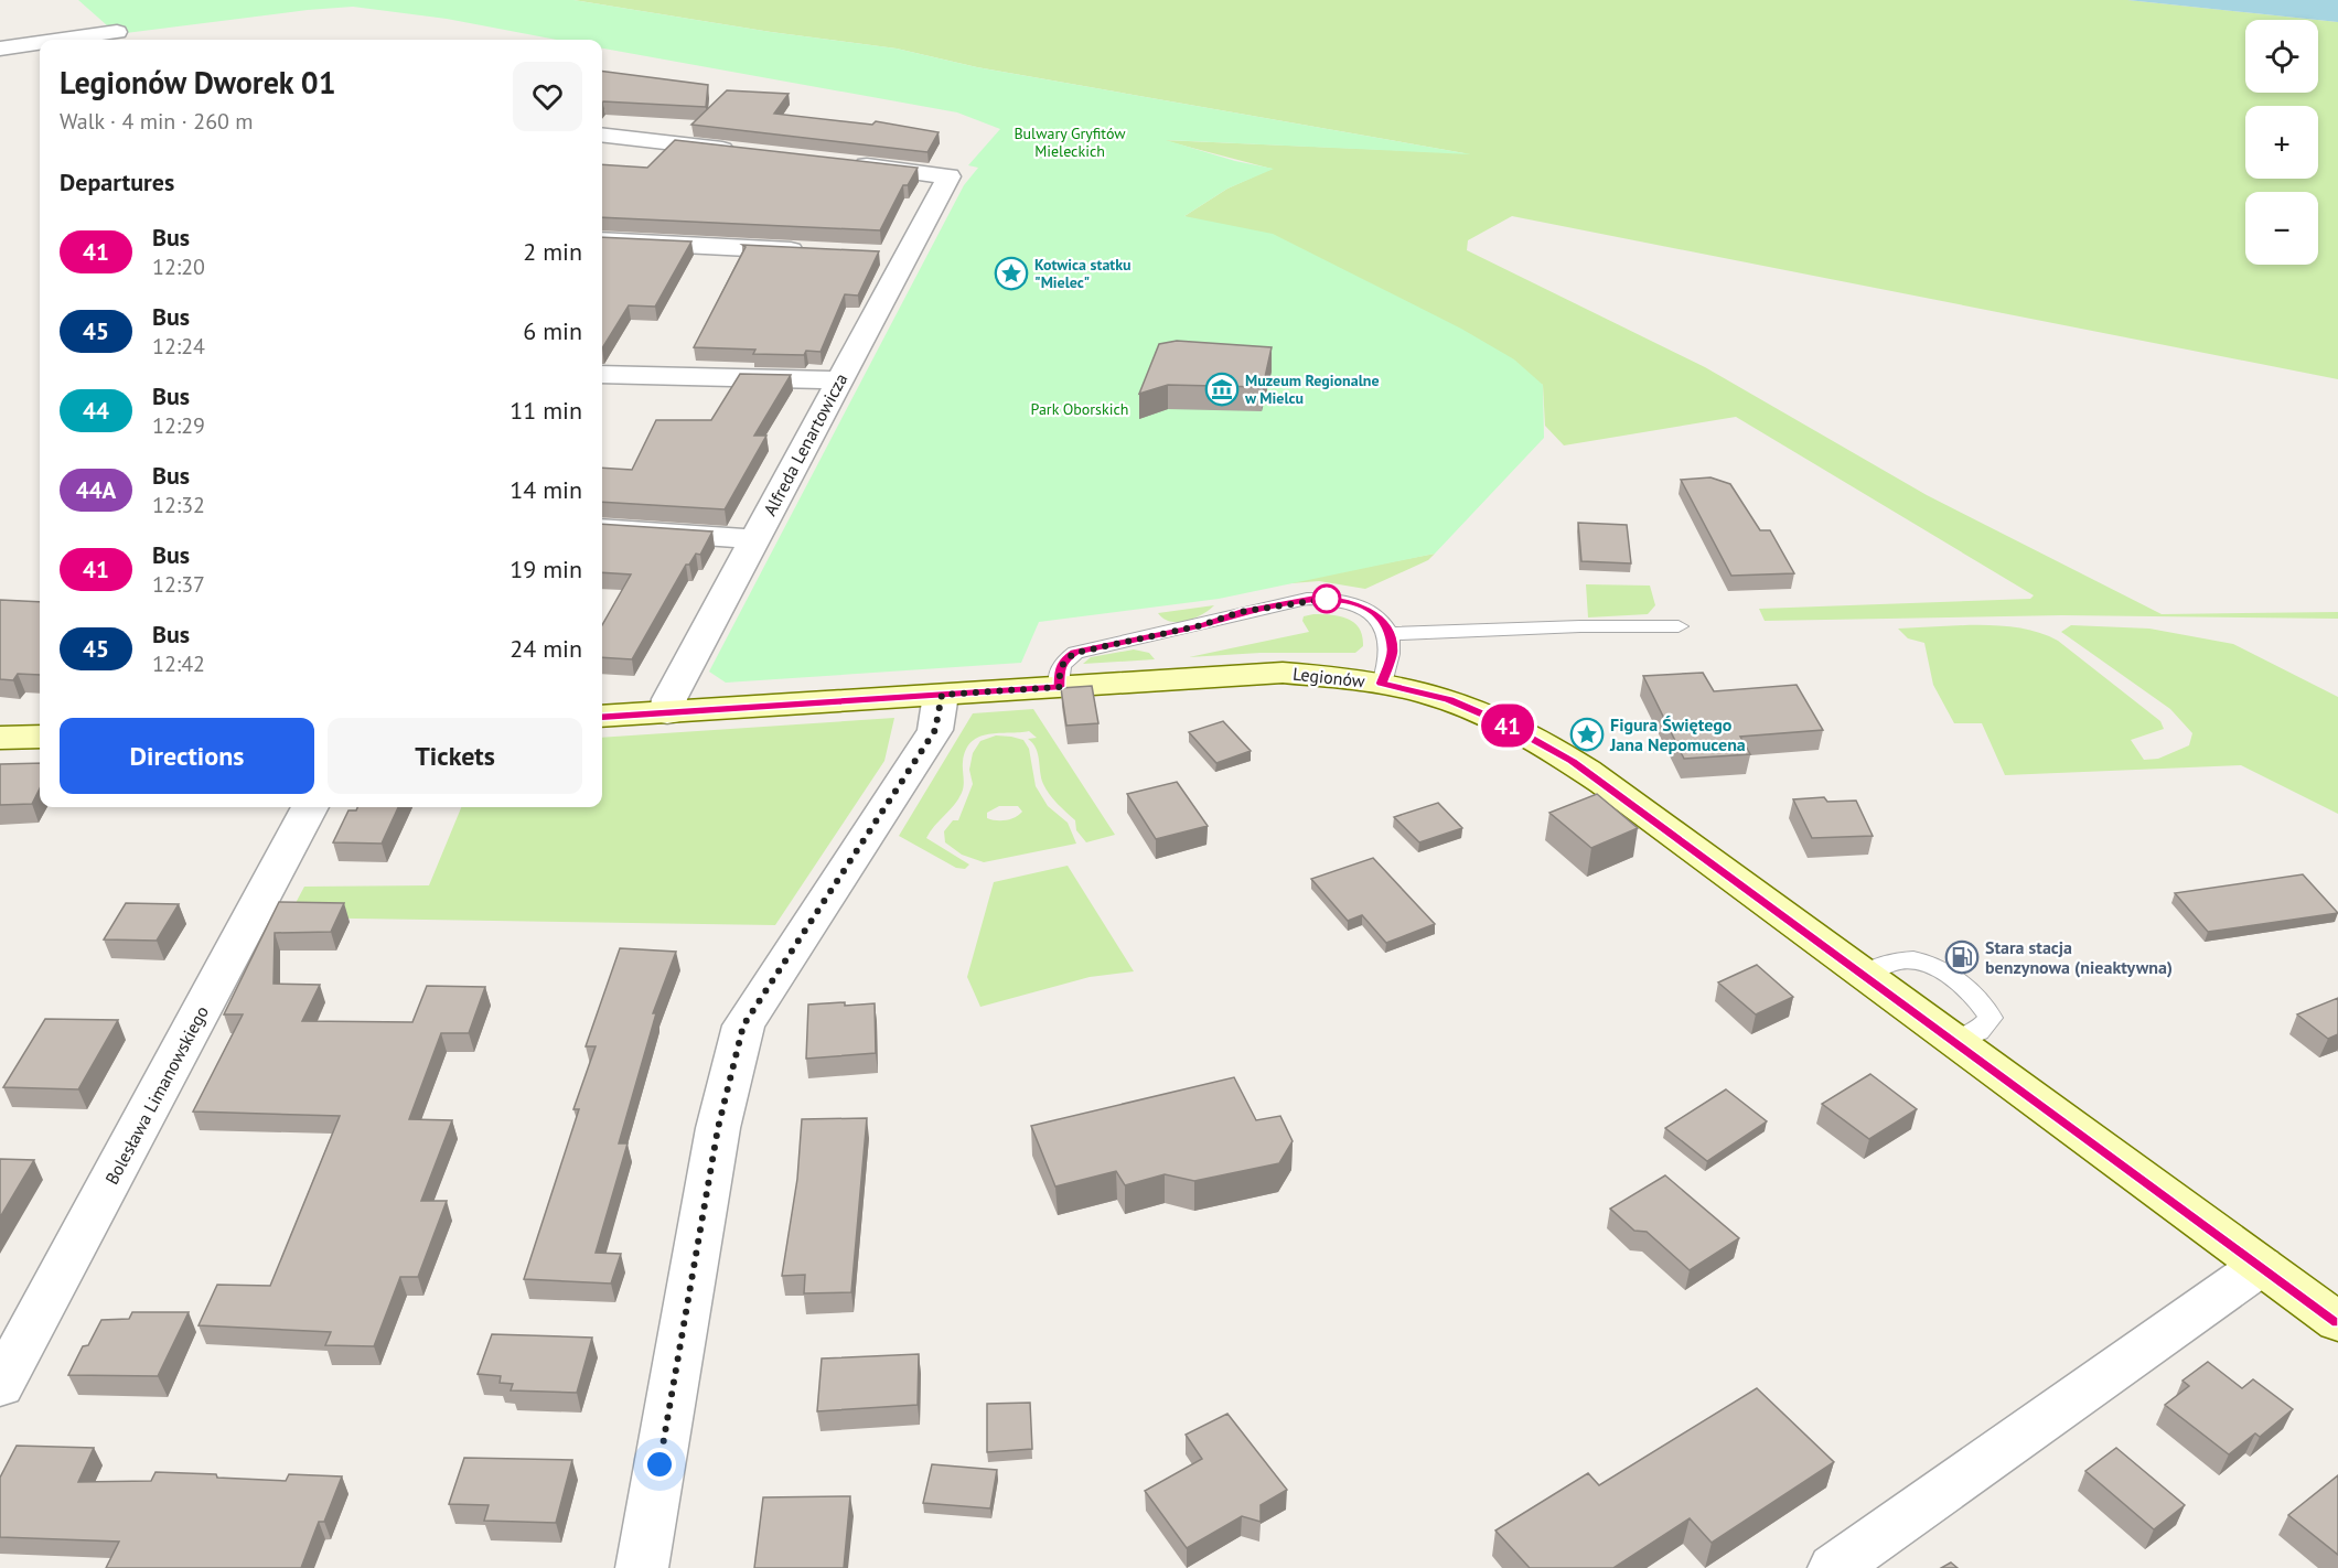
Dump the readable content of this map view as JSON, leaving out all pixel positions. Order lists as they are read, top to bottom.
{
  "streets": {
    "street": ["Alfreda Lenartowicza", "Legionów", "Bolesława Limanowskiego"]
  },
  "crossings": [
    ["Alfreda Lenartowicza", "Legionów"]
  ],
  "parks": ["Bulwary Gryfitów Mieleckich", "Park Oborskich"],
  "places": {
    "place": ["Kotwica statku \"Mielec\"", "Figura Świętego Jana Nepomucena"],
    "museum": ["Muzeum Regionalne w Mielcu"],
    "fuel station": ["Stara stacja benzynowa (nieaktywna)"]
  },
  "lines": ["bus line 41"],
  "page": {
    "on_map": "41",
    "map_buttons": ["+", "−"],
    "heading": [
      ["Legionów Dworek 01", "Walk · 4 min · 260 m"],
      "Departures"
    ],
    "list": [
      {
        "mark": "41",
        "name": "Bus",
        "note": "12:20",
        "value": "2 min"
      },
      {
        "mark": "45",
        "name": "Bus",
        "note": "12:24",
        "value": "6 min"
      },
      {
        "mark": "44",
        "name": "Bus",
        "note": "12:29",
        "value": "11 min"
      },
      {
        "mark": "44A",
        "name": "Bus",
        "note": "12:32",
        "value": "14 min"
      },
      {
        "mark": "41",
        "name": "Bus",
        "note": "12:37",
        "value": "19 min"
      },
      {
        "mark": "45",
        "name": "Bus",
        "note": "12:42",
        "value": "24 min"
      }
    ],
    "buttons": ["Directions", "Tickets"]
  }
}
